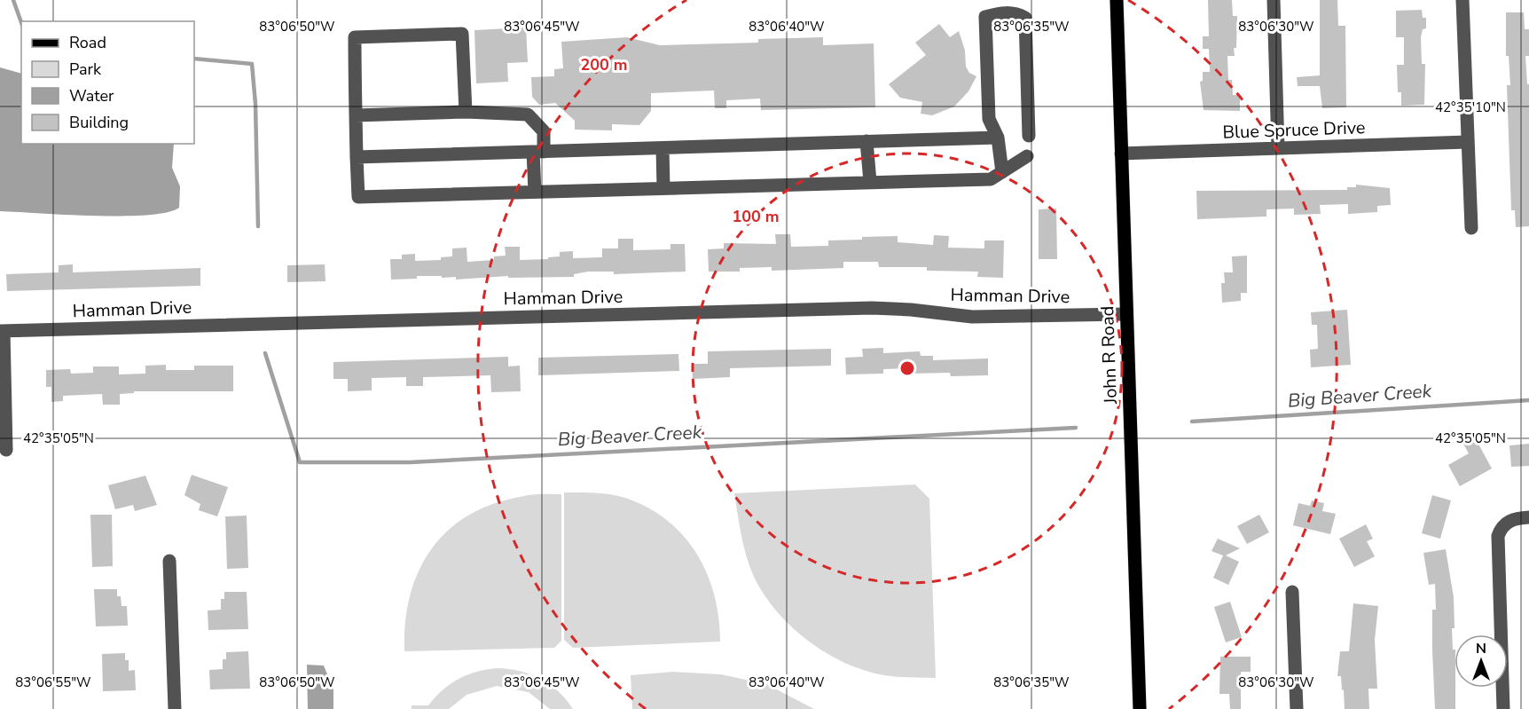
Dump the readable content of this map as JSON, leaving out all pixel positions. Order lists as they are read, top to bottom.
{
  "streets": {
    "main road": ["John R Road"],
    "street": ["Blue Spruce Drive", "Hamman Drive"]
  },
  "crossings": [
    ["Blue Spruce Drive", "John R Road"],
    ["Hamman Drive", "John R Road"]
  ],
  "water": ["Big Beaver Creek"],
  "legend": [
    "Road",
    "Park",
    "Water",
    "Building"
  ],
  "north": "top",
  "coordinates": [
    "83°06'50\"W",
    "83°06'45\"W",
    "83°06'40\"W",
    "83°06'35\"W",
    "83°06'30\"W",
    "42°35'10\"N",
    "42°35'05\"N",
    "83°06'55\"W"
  ],
  "rings": ["200 m", "100 m"]
}
